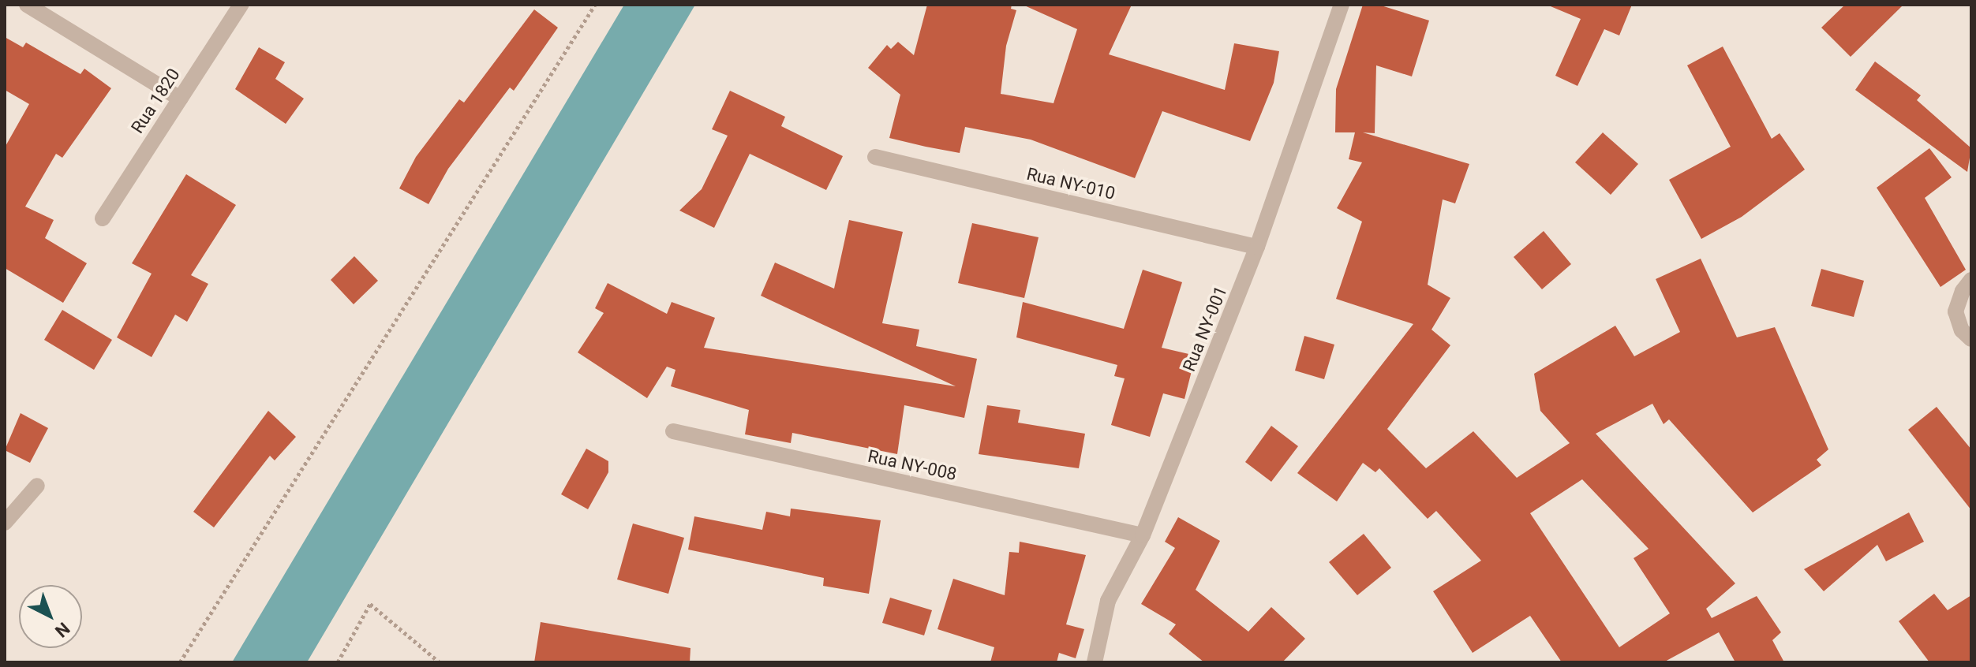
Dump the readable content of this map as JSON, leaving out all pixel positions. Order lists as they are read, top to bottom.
{
  "streets": {
    "street": [
      "Rua 1820",
      "Rua NY-010",
      "Rua NY-001",
      "Rua NY-008"
    ]
  },
  "crossings": [
    ["Rua NY-010", "Rua NY-001"],
    ["Rua NY-001", "Rua NY-008"]
  ],
  "north": "bottom right"
}
